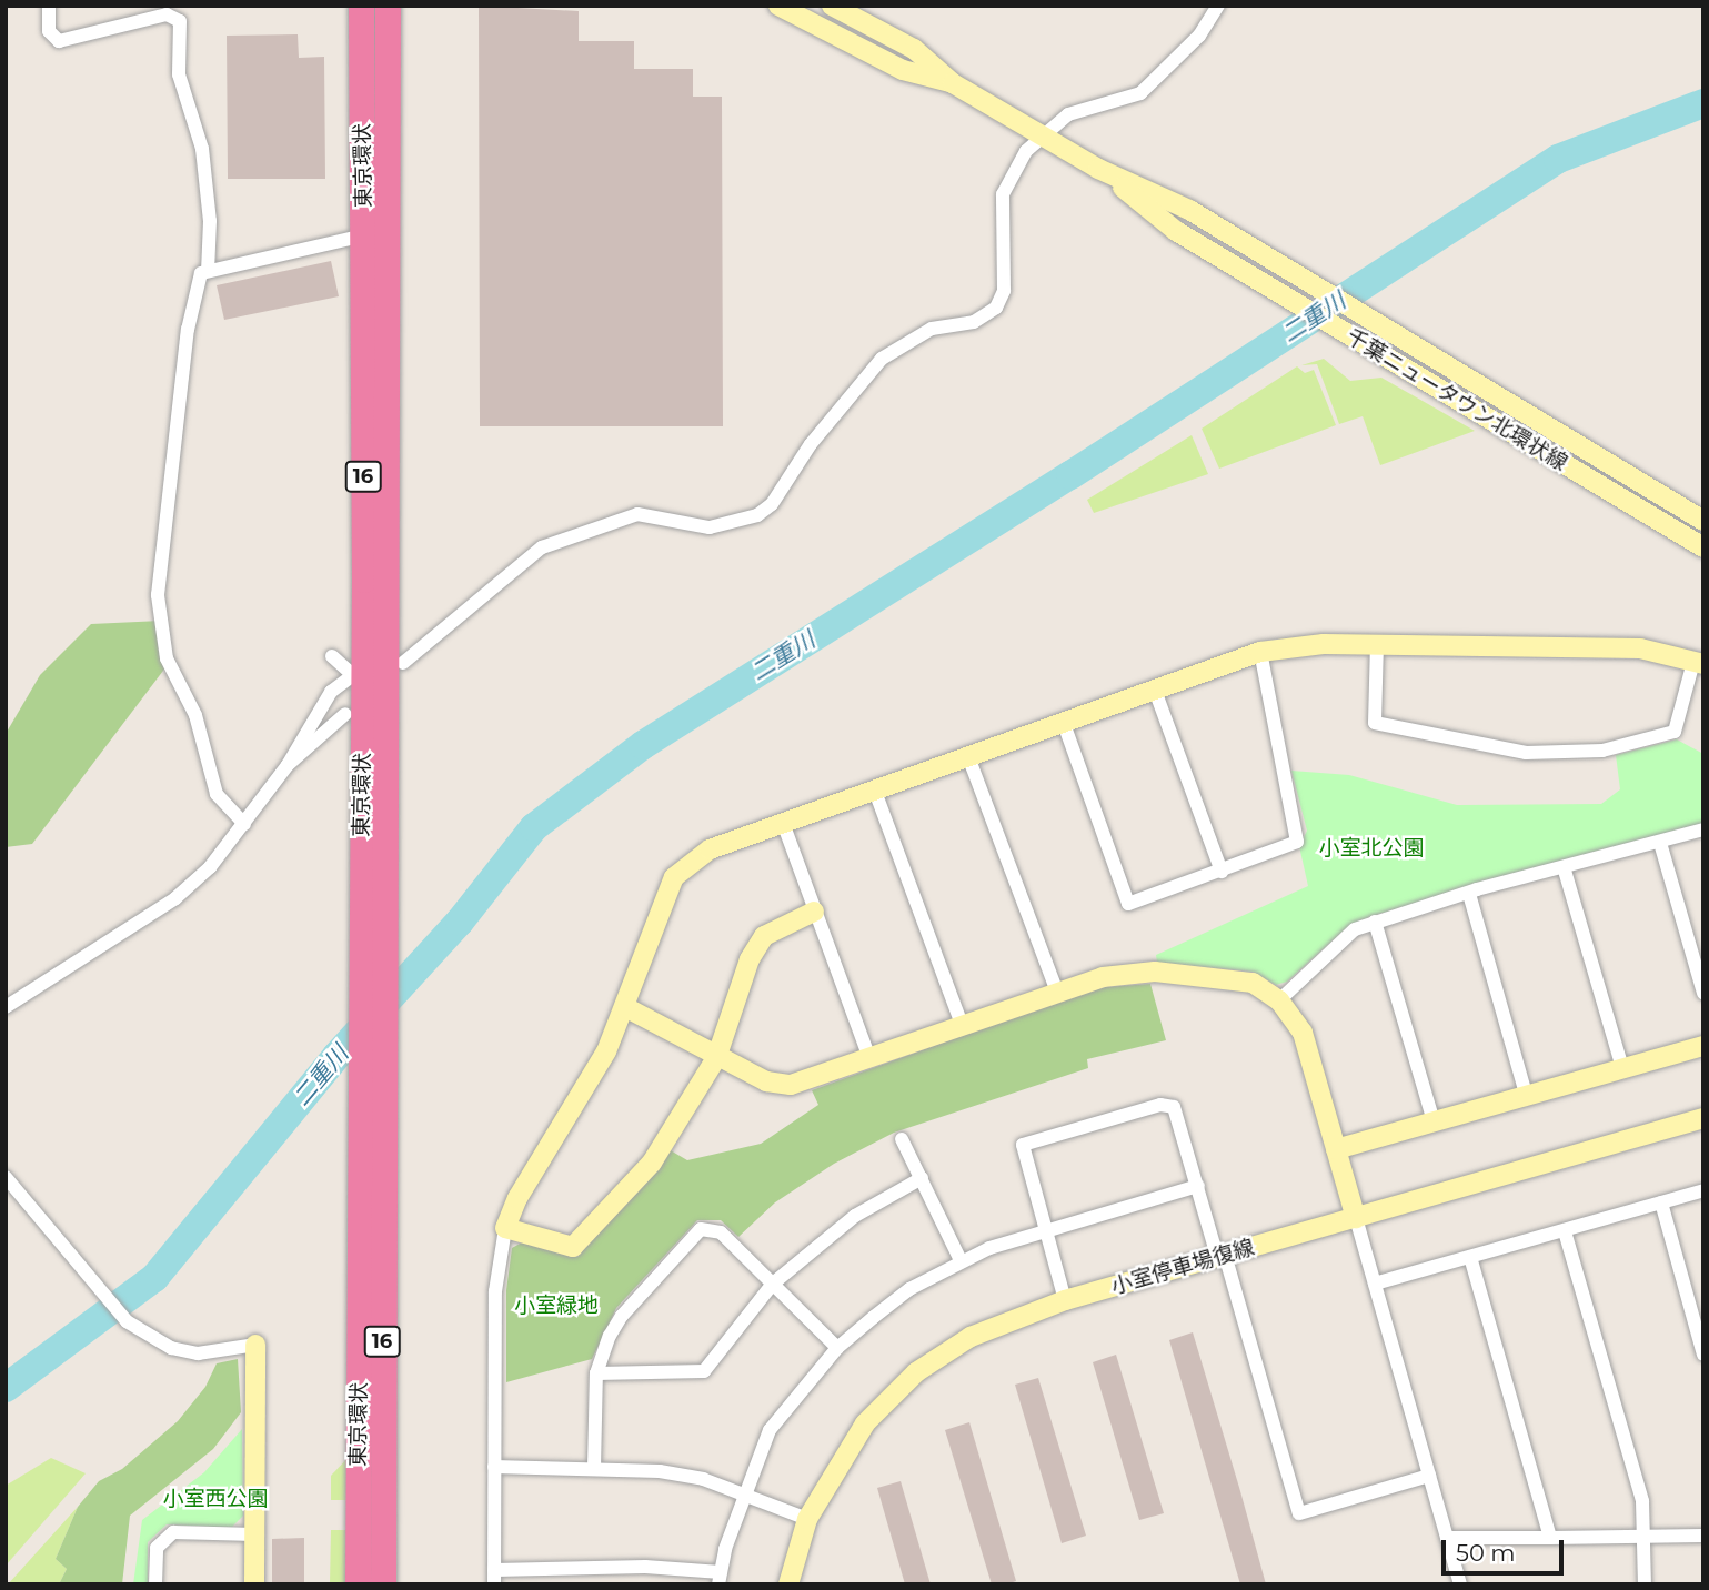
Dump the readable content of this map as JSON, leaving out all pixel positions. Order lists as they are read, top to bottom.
{
  "streets": {
    "highway": ["東京環状", "16"],
    "street": ["千葉ニュータウン北環状線", "小室停車場復線"]
  },
  "water": ["二重川"],
  "parks": ["小室北公園", "小室緑地", "小室西公園"],
  "scale_bar": "50 m"
}
